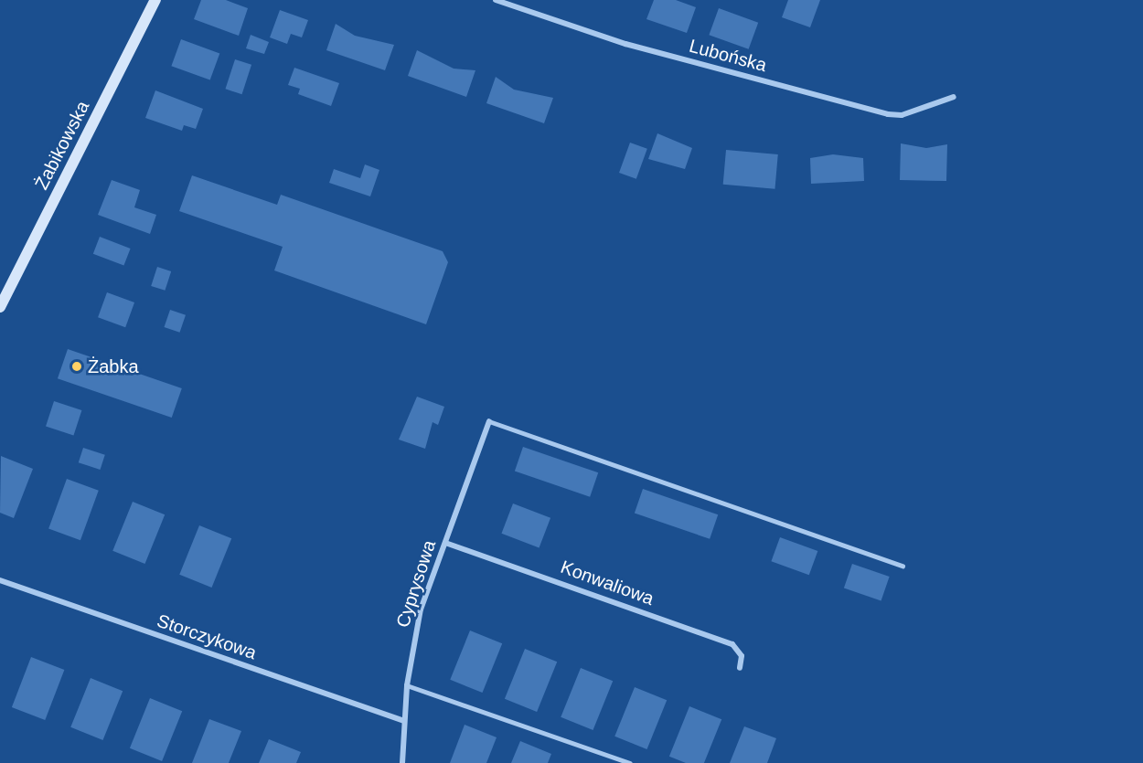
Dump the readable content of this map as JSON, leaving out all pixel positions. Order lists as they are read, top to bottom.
{
  "streets": {
    "street": [
      "Lubońska",
      "Żabikowska",
      "Konwaliowa",
      "Cyprysowa",
      "Storczykowa"
    ]
  },
  "crossings": [
    ["Konwaliowa", "Cyprysowa"],
    ["Cyprysowa", "Storczykowa"]
  ],
  "places": ["Żabka"]
}
